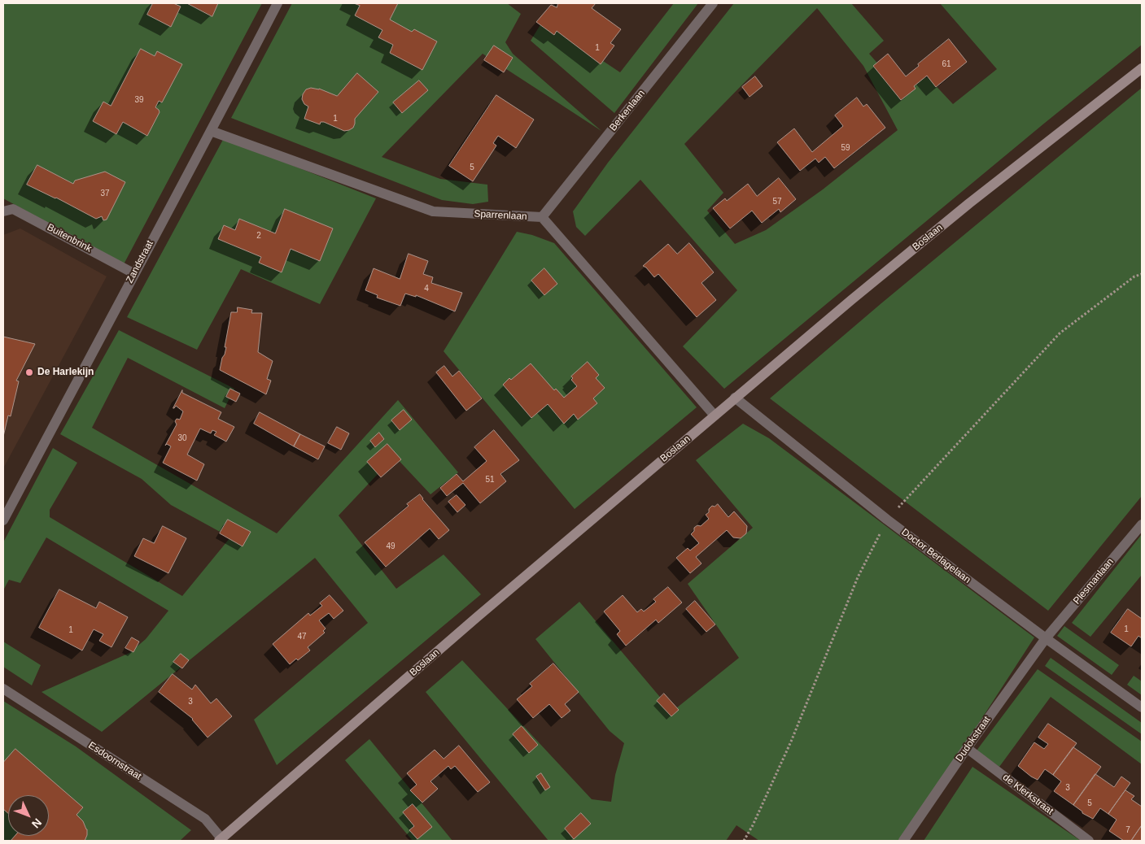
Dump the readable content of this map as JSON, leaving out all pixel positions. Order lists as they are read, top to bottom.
{
  "streets": {
    "street": [
      "Berkenlaan",
      "Sparrenlaan",
      "Boslaan",
      "Buitenbrink",
      "Zandstraat",
      "Doctor Berlagelaan",
      "Plesmanlaan",
      "Dudokstraat",
      "Esdoornstraat",
      "de Klerkstraat"
    ]
  },
  "crossings": [
    ["Berkenlaan", "Sparrenlaan"],
    ["Sparrenlaan", "Boslaan"],
    ["Sparrenlaan", "Zandstraat"],
    ["Boslaan", "Doctor Berlagelaan"],
    ["Boslaan", "Esdoornstraat"],
    ["Buitenbrink", "Zandstraat"],
    ["Doctor Berlagelaan", "Plesmanlaan"],
    ["Doctor Berlagelaan", "Dudokstraat"],
    ["Plesmanlaan", "Dudokstraat"],
    ["Dudokstraat", "de Klerkstraat"]
  ],
  "places": ["De Harlekijn"],
  "house_numbers": [
    "1",
    "61",
    "39",
    "1",
    "59",
    "5",
    "37",
    "57",
    "2",
    "4",
    "30",
    "51",
    "49",
    "1",
    "1",
    "47",
    "3",
    "3",
    "5",
    "7"
  ],
  "north": "bottom right"
}
